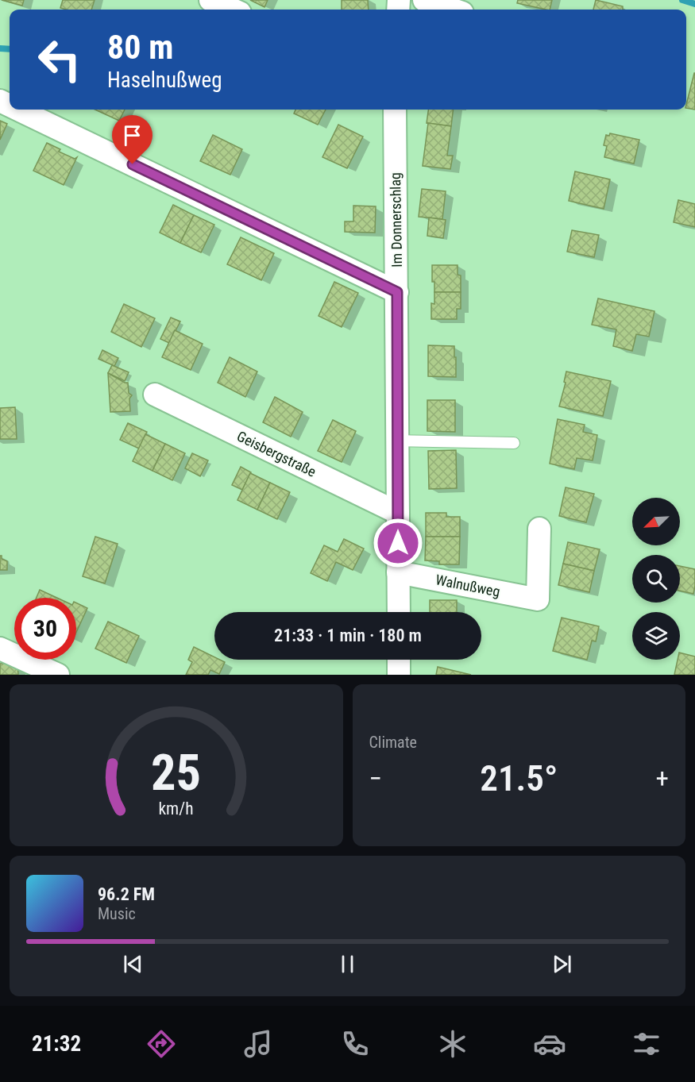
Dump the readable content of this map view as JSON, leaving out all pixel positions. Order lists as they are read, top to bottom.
{
  "streets": {
    "street": ["Im Donnerschlag", "Geisbergstraße", "Walnußweg"]
  },
  "crossings": [
    ["Im Donnerschlag", "Geisbergstraße"],
    ["Im Donnerschlag", "Walnußweg"]
  ],
  "north": "bottom left",
  "page": {
    "turn": ["80 m", "Haselnußweg"],
    "limit": "30",
    "trip": "21:33 · 1 min · 180 m",
    "tile": "Climate",
    "heat": ["−", "21.5°", "+"],
    "song": ["96.2 FM", "Music"],
    "tabs": "21:32",
    "gauge": ["25", "km/h"]
  }
}
